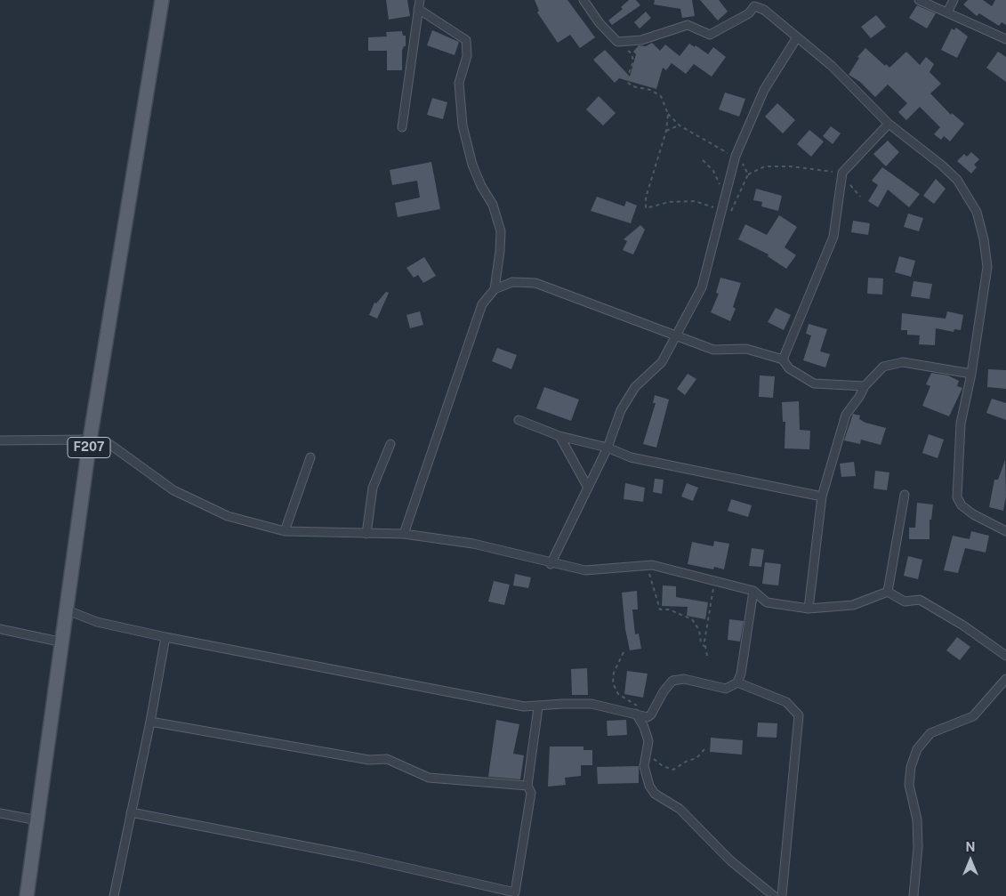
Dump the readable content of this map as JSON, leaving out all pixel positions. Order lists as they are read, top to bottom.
{
  "streets": {
    "main road": ["F207"]
  },
  "north": "top"
}
